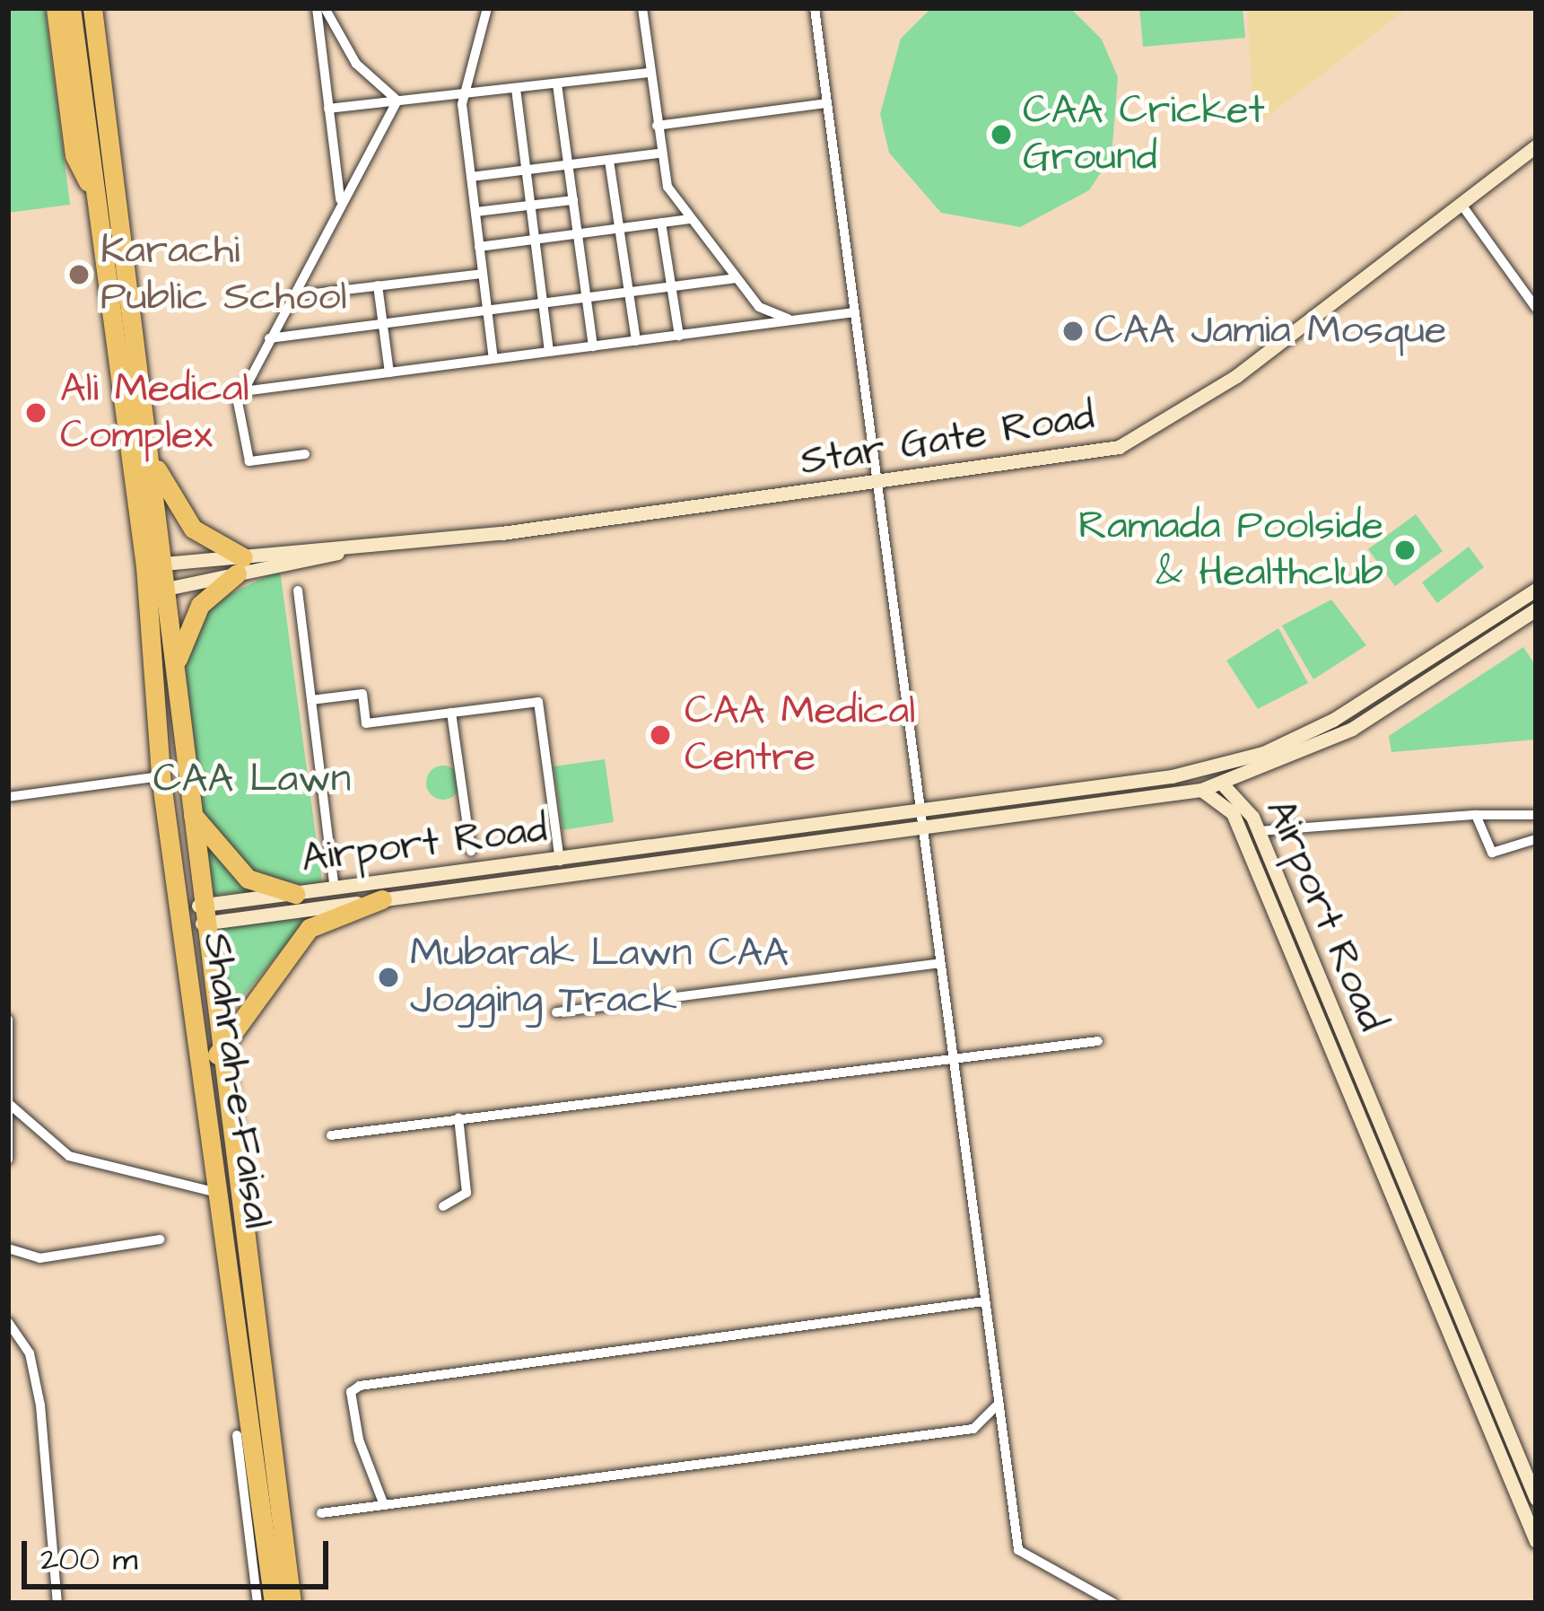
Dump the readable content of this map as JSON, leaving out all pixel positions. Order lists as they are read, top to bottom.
{
  "streets": {
    "highway": ["Shahrah-e-Faisal"],
    "main road": ["Star Gate Road", "Airport Road"]
  },
  "crossings": [
    ["Star Gate Road", "Shahrah-e-Faisal"],
    ["Airport Road", "Shahrah-e-Faisal"]
  ],
  "parks": ["CAA Lawn"],
  "places": [
    "CAA Cricket Ground",
    "Karachi Public School",
    "CAA Jamia Mosque",
    "Ali Medical Complex",
    "Ramada Poolside & Healthclub",
    "CAA Medical Centre",
    "Mubarak Lawn CAA Jogging Track"
  ],
  "scale_bar": "200 m"
}
